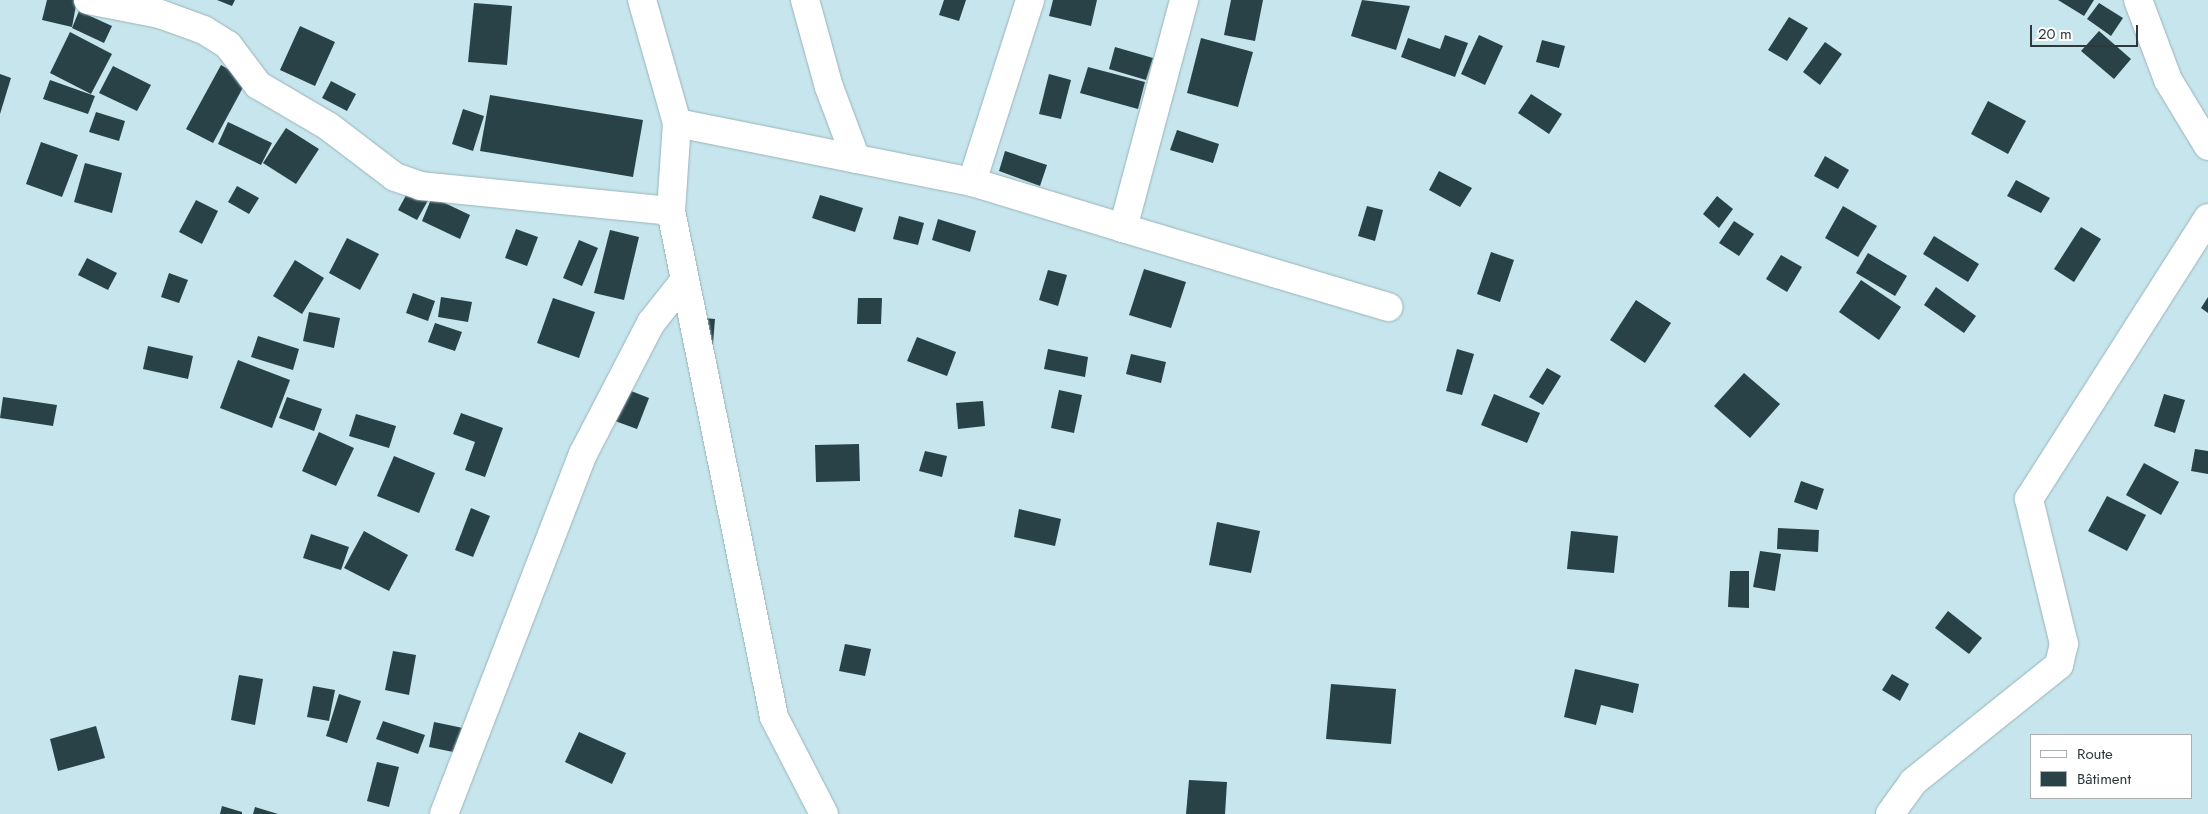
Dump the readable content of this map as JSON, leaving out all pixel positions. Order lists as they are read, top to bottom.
{
  "legend": ["Route", "Bâtiment"],
  "scale_bar": "20 m"
}
